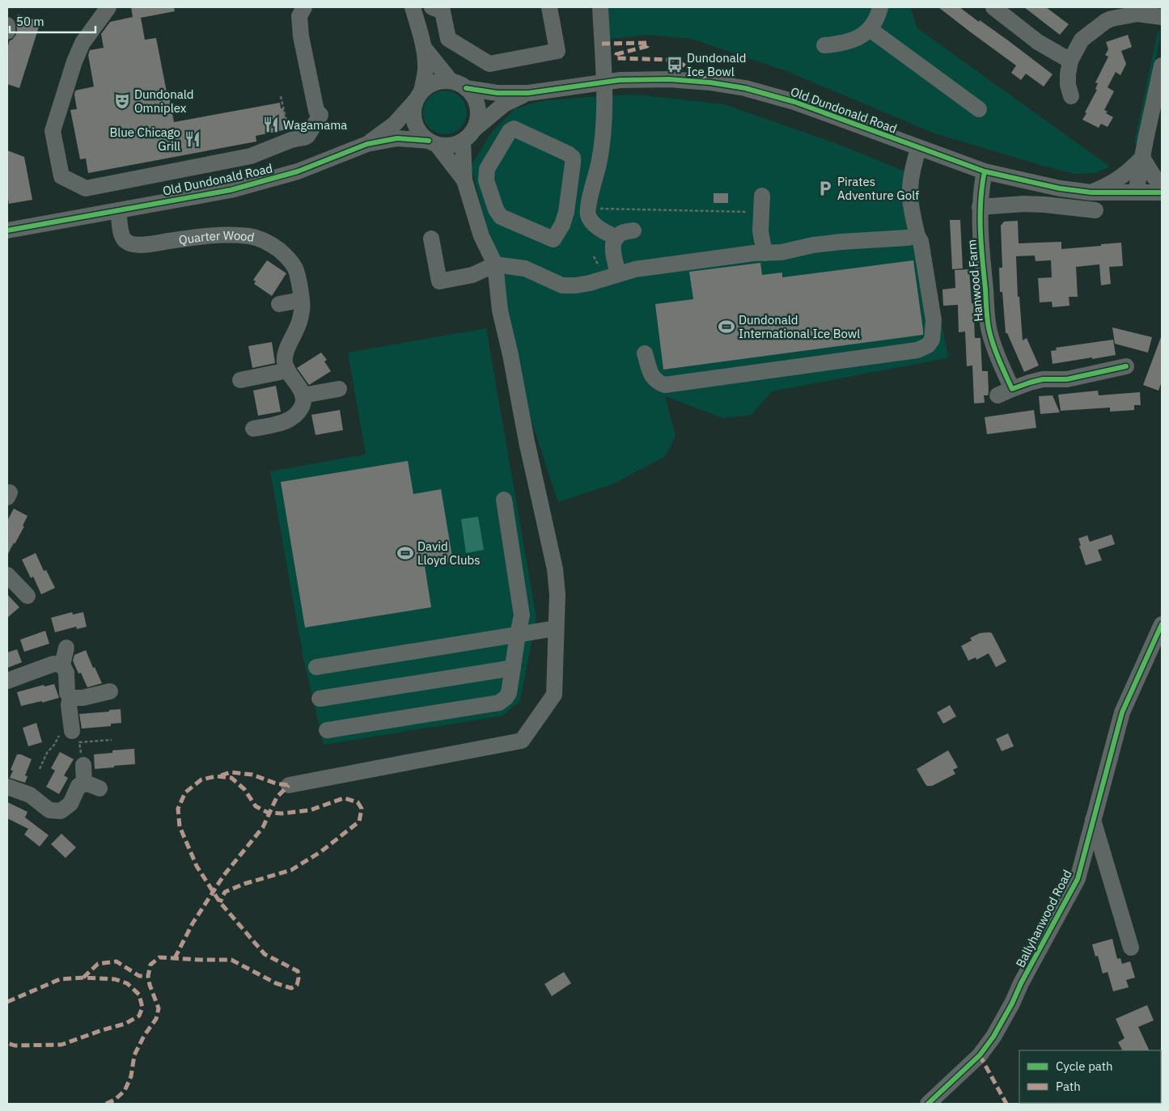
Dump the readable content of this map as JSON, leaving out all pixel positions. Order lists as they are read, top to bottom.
{
  "streets": {
    "street": [
      "Old Dundonald Road",
      "Quarter Wood",
      "Hanwood Farm",
      "Ballyhanwood Road"
    ]
  },
  "crossings": [
    ["Old Dundonald Road", "Quarter Wood"],
    ["Old Dundonald Road", "Hanwood Farm"]
  ],
  "places": {
    "bus stop": ["Dundonald Ice Bowl"],
    "theatre": ["Dundonald Omniplex"],
    "restaurant": ["Wagamama", "Blue Chicago Grill"],
    "parking": ["Pirates Adventure Golf"],
    "sports": ["Dundonald International Ice Bowl", "David Lloyd Clubs"]
  },
  "legend": ["Cycle path", "Path"],
  "scale_bar": "50 m"
}
